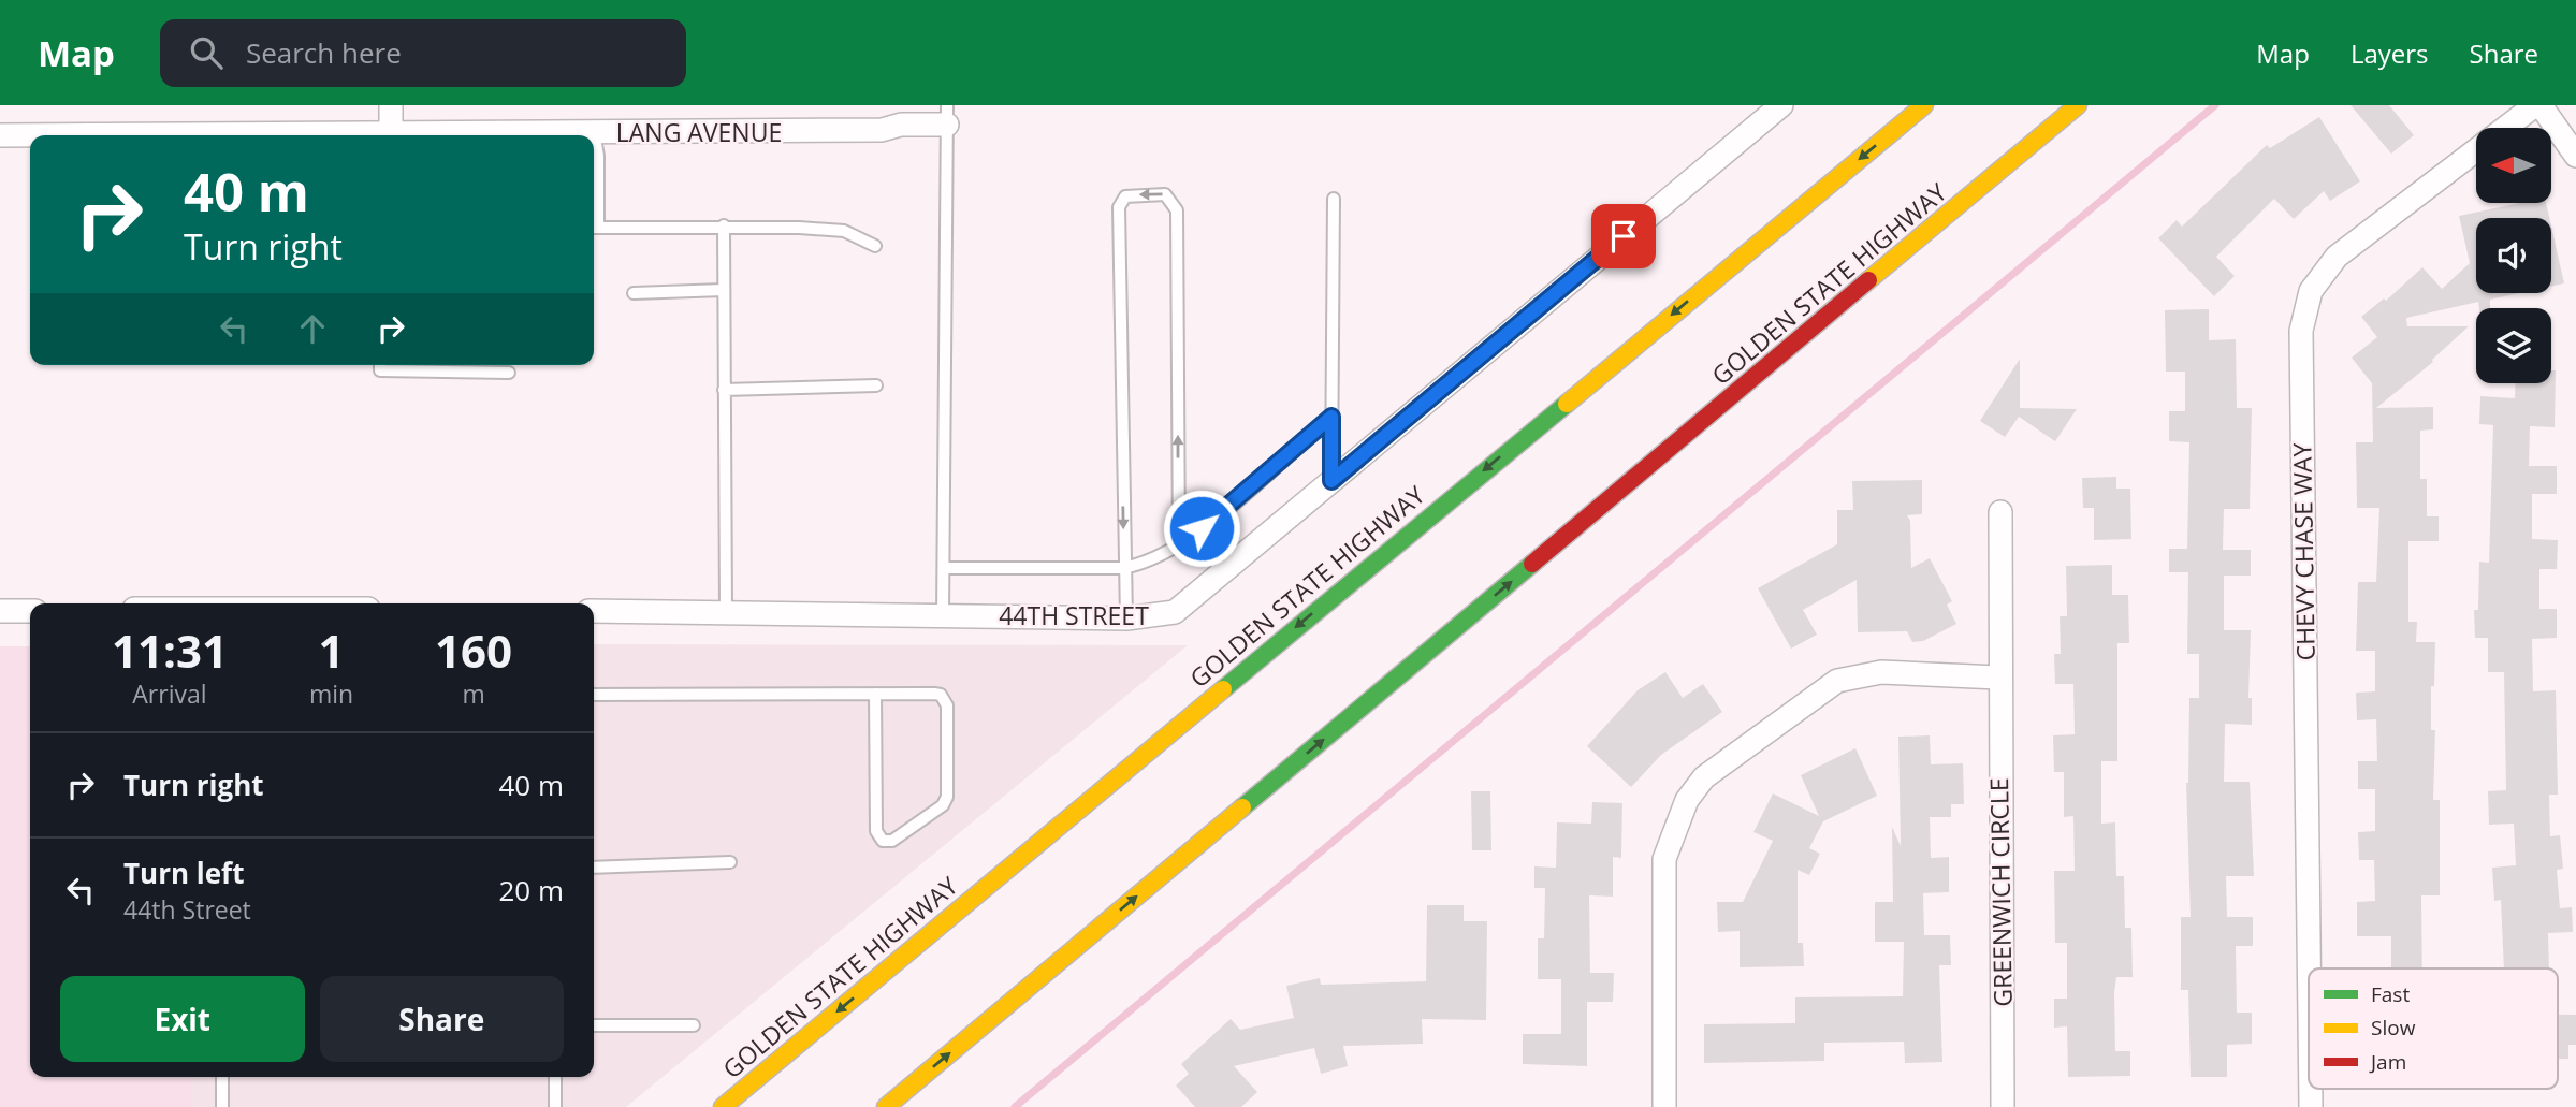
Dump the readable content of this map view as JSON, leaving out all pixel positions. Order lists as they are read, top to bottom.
{
  "streets": {
    "highway": ["GOLDEN STATE HIGHWAY"],
    "street": [
      "LANG AVENUE",
      "CHEVY CHASE WAY",
      "44TH STREET",
      "GREENWICH CIRCLE"
    ]
  },
  "legend": ["Fast", "Slow", "Jam"],
  "north": "left",
  "page": {
    "header": "Map",
    "search": "Search here",
    "nav": ["Map", "Layers", "Share"],
    "turn": ["40 m", "Turn right"],
    "eta": [
      "11:31",
      "Arrival",
      "1",
      "min",
      "160",
      "m"
    ],
    "list": [
      {
        "name": "Turn right",
        "value": "40 m"
      },
      {
        "name": "Turn left",
        "note": "44th Street",
        "value": "20 m"
      }
    ],
    "buttons": ["Exit", "Share"]
  }
}
